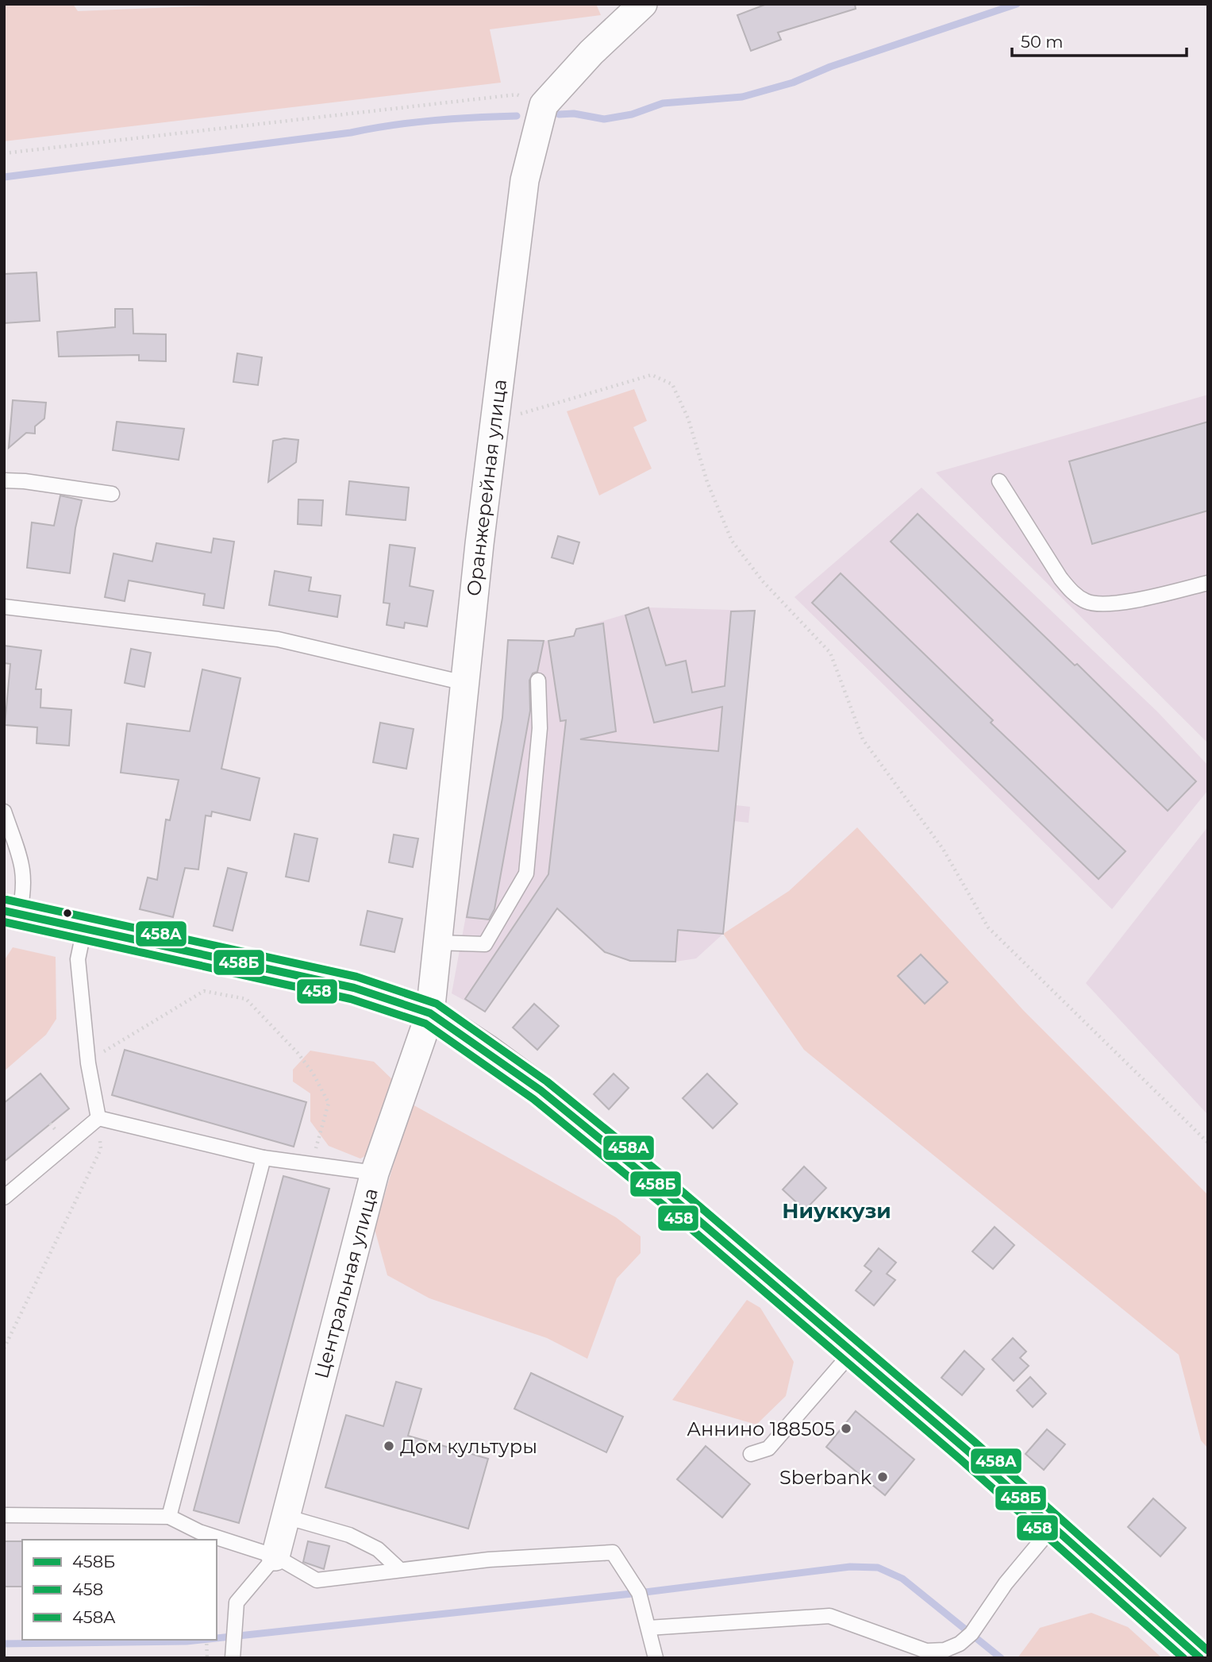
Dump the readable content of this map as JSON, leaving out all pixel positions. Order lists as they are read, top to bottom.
{
  "streets": {
    "street": ["Оранжерейная улица", "Центральная улица"]
  },
  "crossings": [
    ["Оранжерейная улица", "Центральная улица"]
  ],
  "districts": ["Ниуккузи"],
  "places": ["Аннино 188505", "Дом культуры", "Sberbank"],
  "lines": ["transit line 458А", "transit line 458Б", "transit line 458"],
  "legend": ["458Б", "458", "458А"],
  "scale_bar": "50 m"
}
